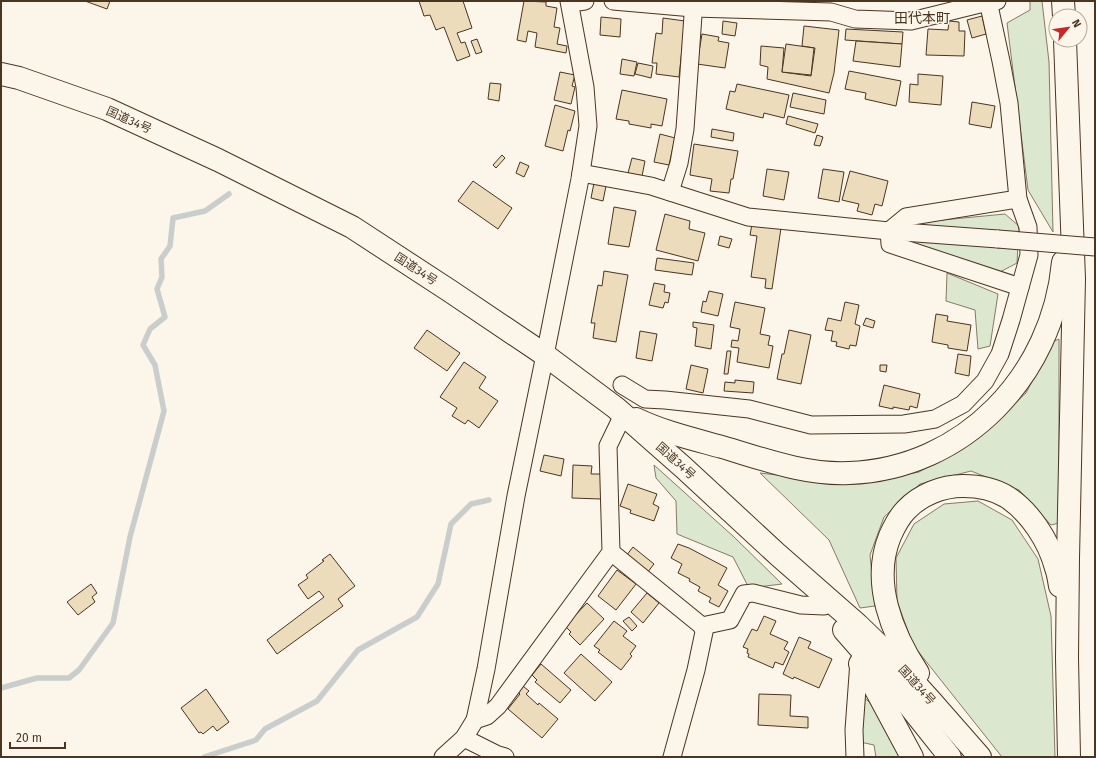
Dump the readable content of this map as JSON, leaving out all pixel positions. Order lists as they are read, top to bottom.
{
  "streets": {
    "highway": ["国道34号"]
  },
  "districts": ["田代本町"],
  "scale_bar": "20 m",
  "north": "top right"
}
